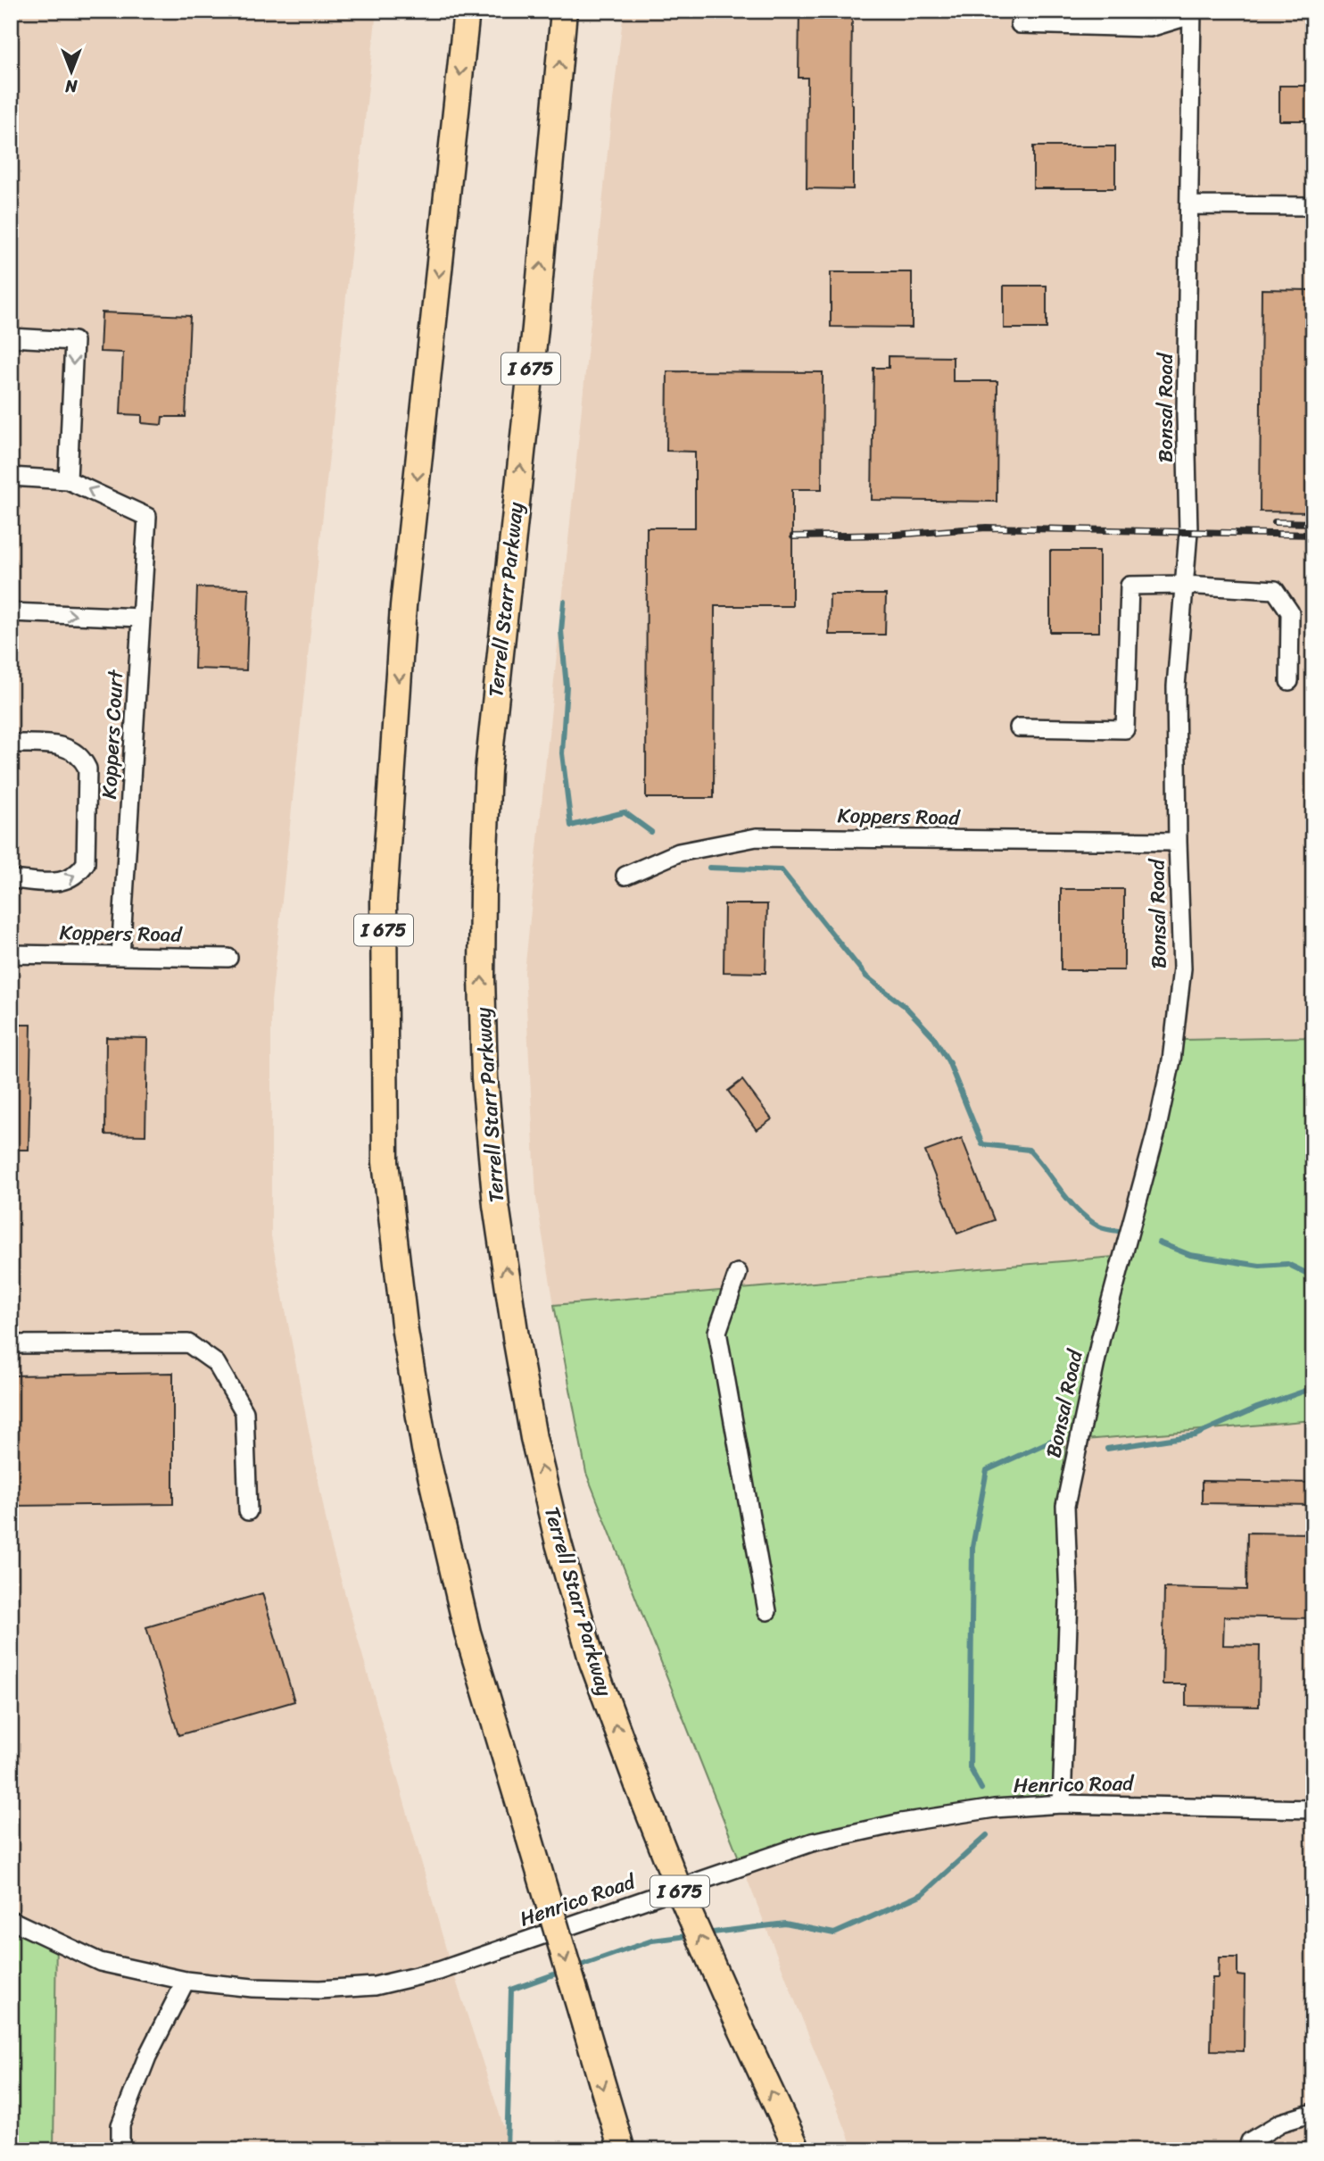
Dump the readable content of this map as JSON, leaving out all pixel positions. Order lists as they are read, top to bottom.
{
  "streets": {
    "highway": ["I 675", "Terrell Starr Parkway"],
    "street": [
      "Bonsal Road",
      "Koppers Court",
      "Koppers Road",
      "Henrico Road"
    ]
  },
  "crossings": [
    ["Bonsal Road", "Koppers Road"],
    ["Bonsal Road", "Henrico Road"],
    ["Koppers Court", "Koppers Road"]
  ],
  "north": "bottom"
}
